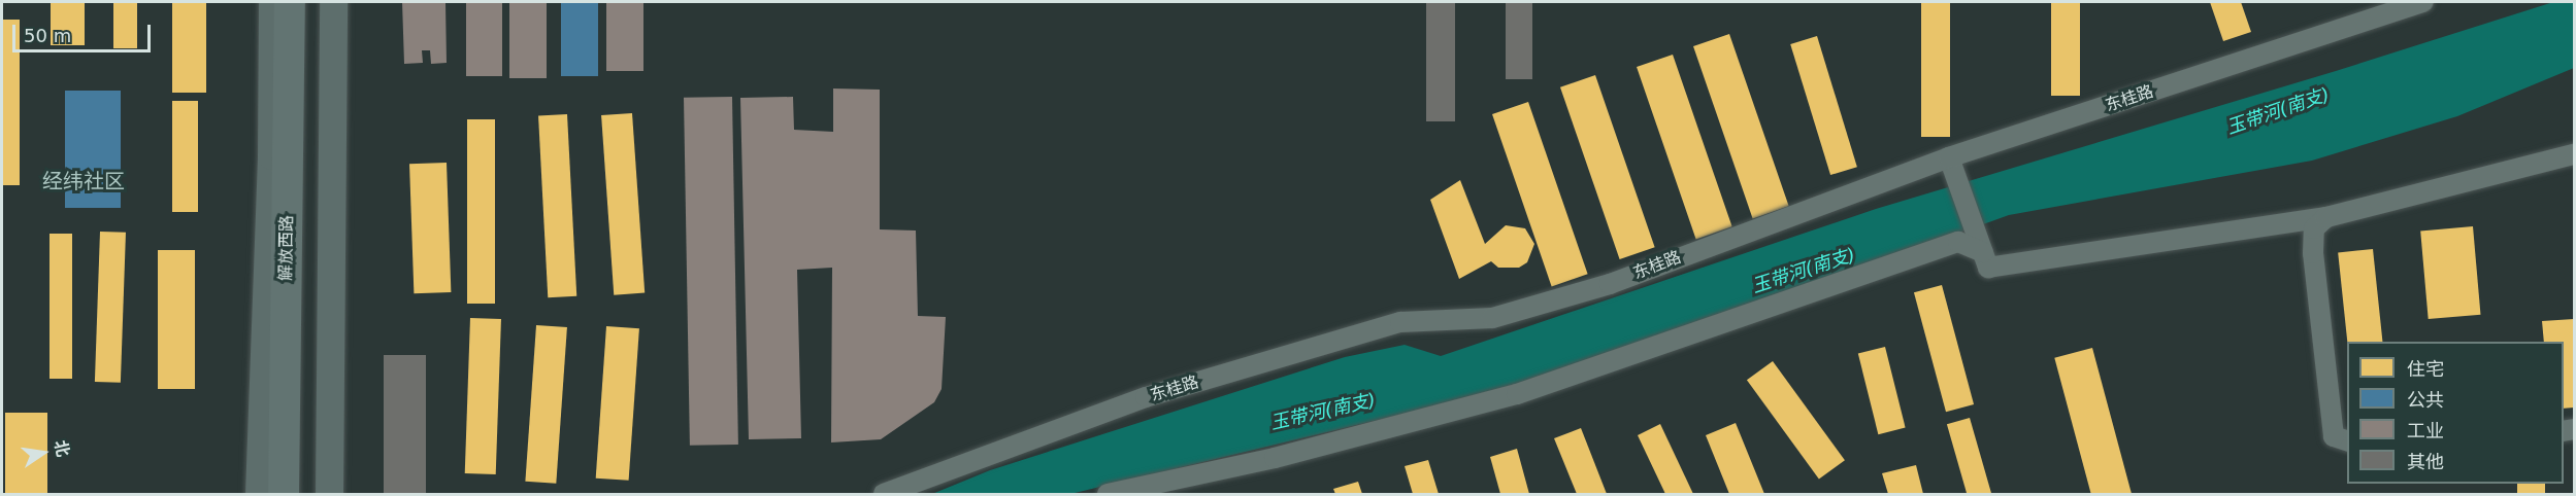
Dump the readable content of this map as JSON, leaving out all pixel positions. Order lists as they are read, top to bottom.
{
  "streets": {
    "main road": ["解放西路"],
    "street": ["东桂路"]
  },
  "districts": ["经纬社区"],
  "water": ["玉带河(南支)"],
  "legend": [
    "住宅",
    "公共",
    "工业",
    "其他"
  ],
  "scale_bar": "50 m",
  "north": "right"
}
